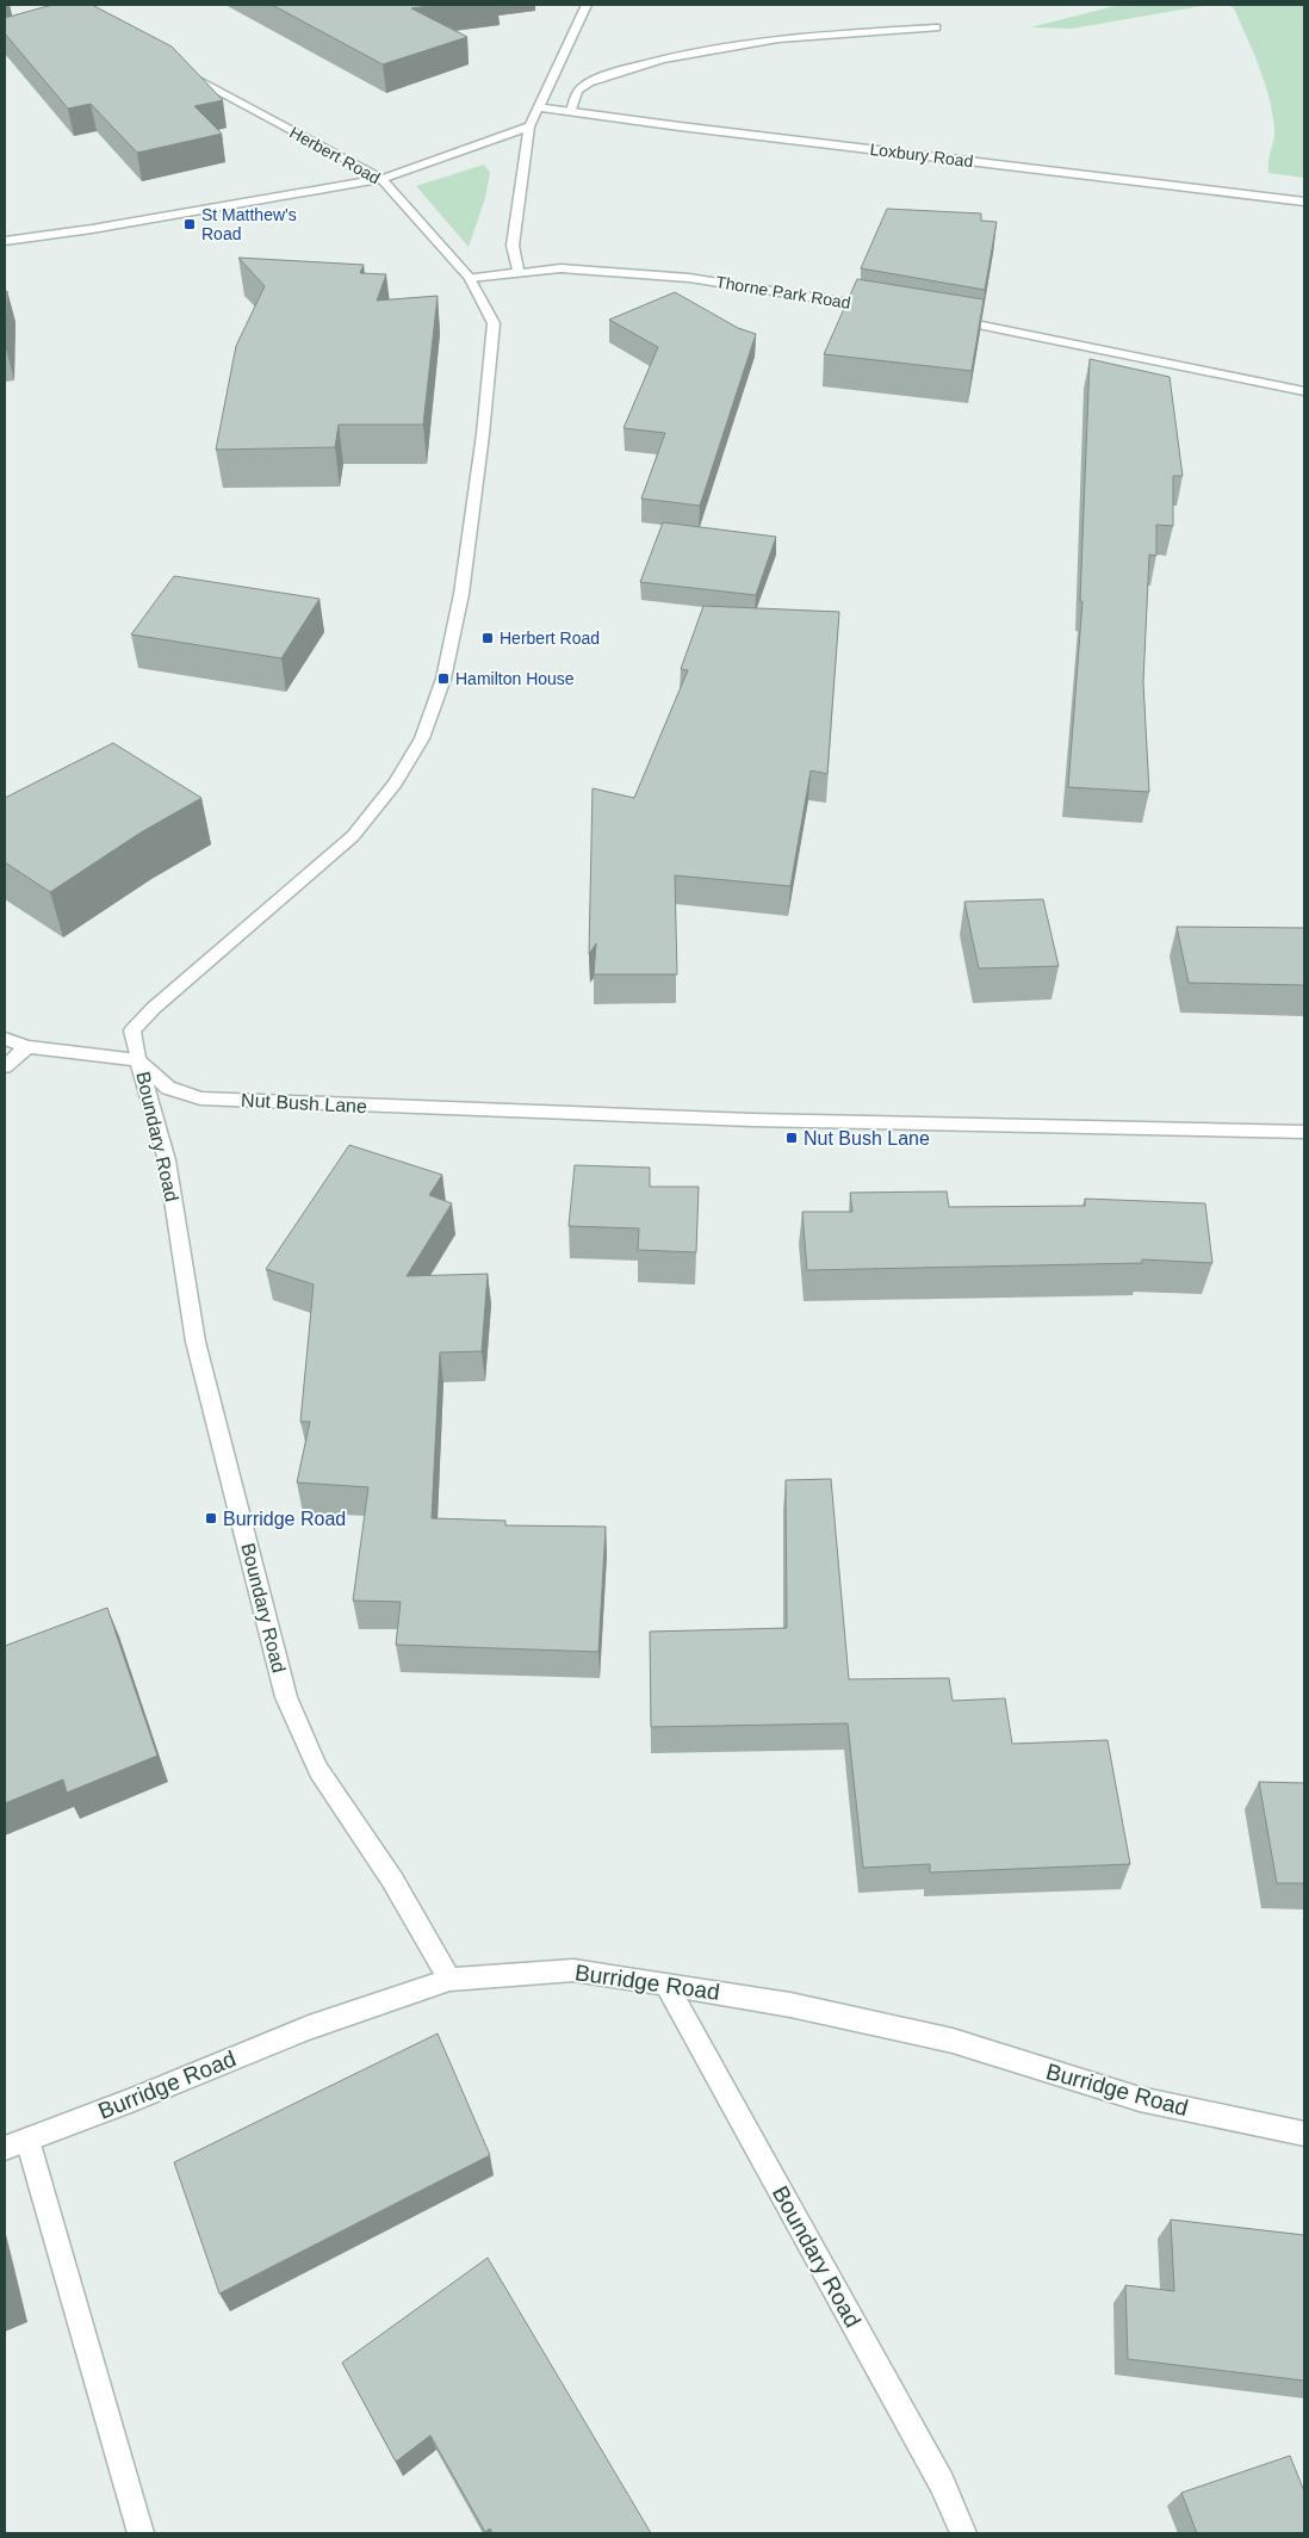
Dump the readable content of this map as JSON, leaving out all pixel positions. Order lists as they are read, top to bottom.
{
  "streets": {
    "street": [
      "Herbert Road",
      "Loxbury Road",
      "Thorne Park Road",
      "Nut Bush Lane",
      "Boundary Road",
      "Burridge Road"
    ]
  },
  "crossings": [
    ["Herbert Road", "Thorne Park Road"],
    ["Herbert Road", "Nut Bush Lane"],
    ["Herbert Road", "Boundary Road"],
    ["Nut Bush Lane", "Boundary Road"],
    ["Boundary Road", "Burridge Road"]
  ],
  "places": {
    "transit": [
      "St Matthew's Road",
      "Herbert Road",
      "Hamilton House",
      "Nut Bush Lane",
      "Burridge Road"
    ]
  }
}
